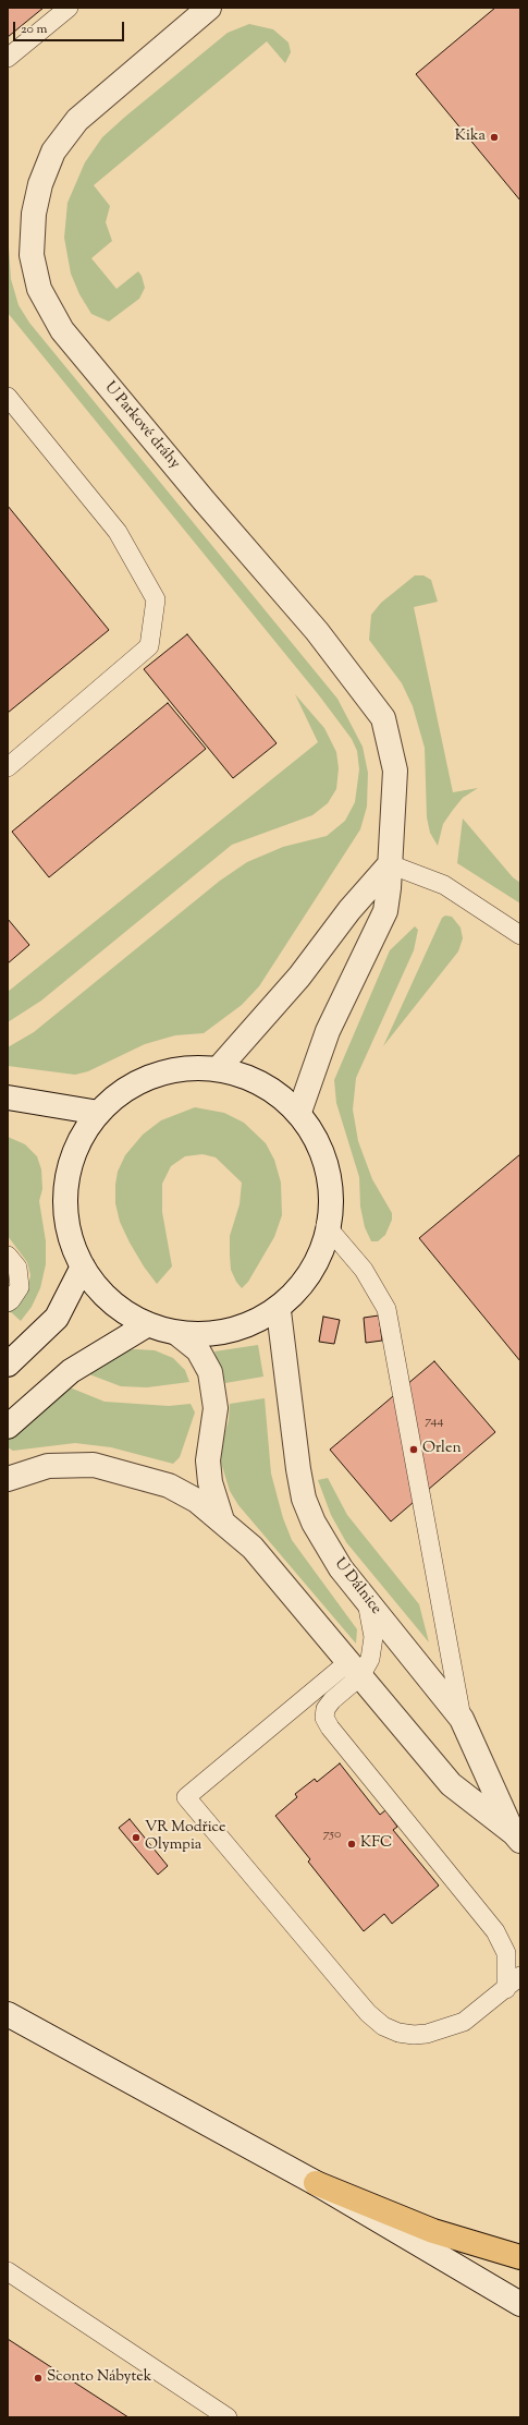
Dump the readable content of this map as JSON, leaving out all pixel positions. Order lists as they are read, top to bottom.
{
  "streets": {
    "street": ["U Parkové dráhy", "U Dálnice"]
  },
  "places": [
    "Kika",
    "Orlen",
    "VR Modřice Olympia",
    "KFC",
    "Sconto Nábytek"
  ],
  "house_numbers": ["744", "750"],
  "scale_bar": "20 m"
}
